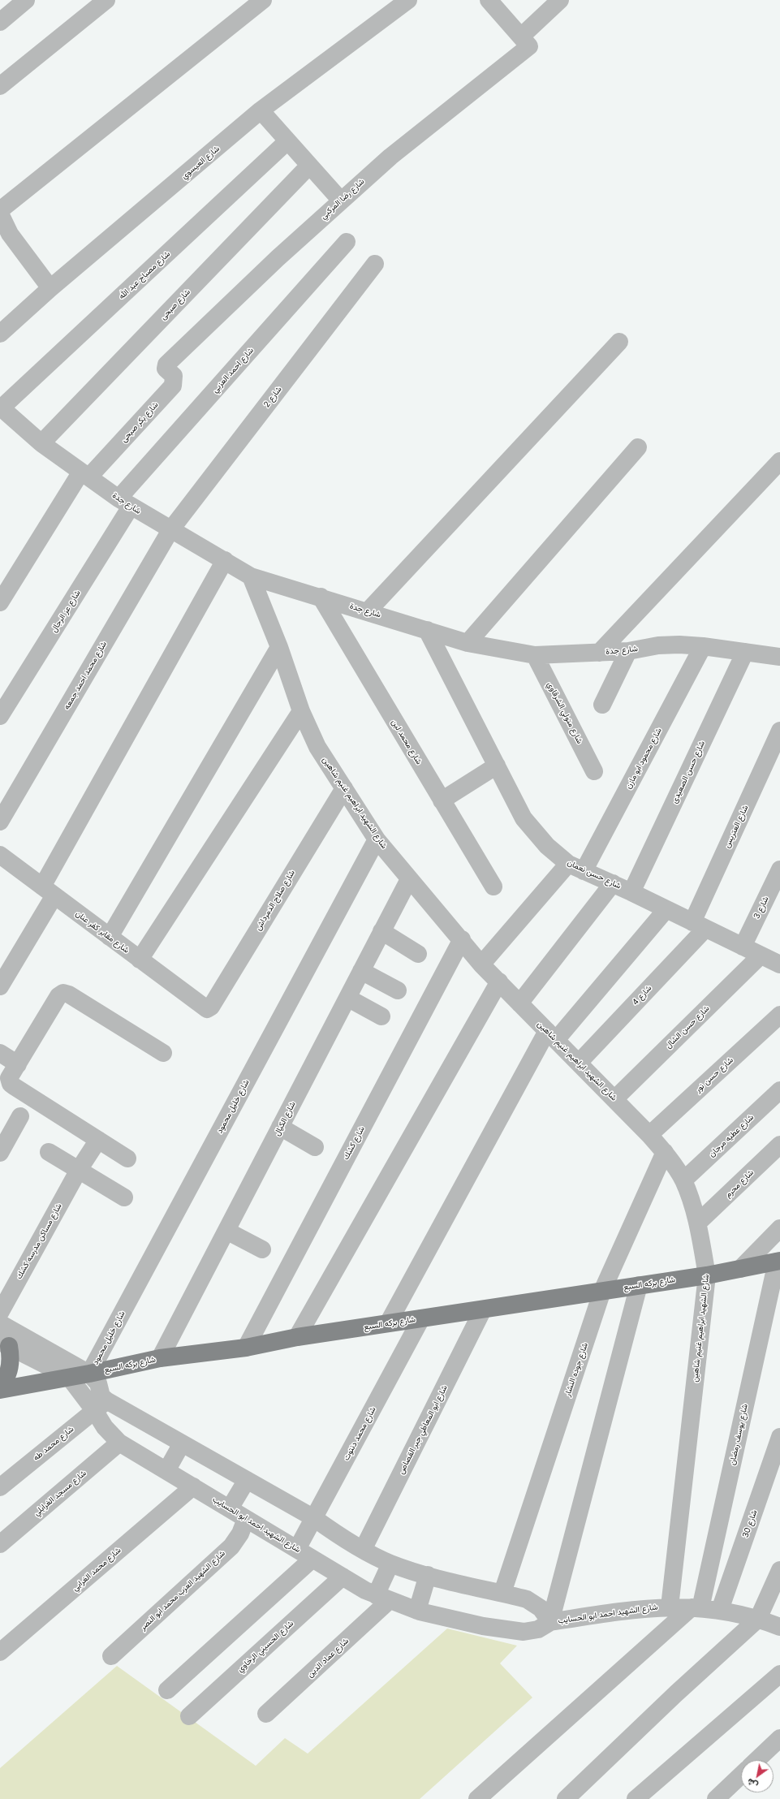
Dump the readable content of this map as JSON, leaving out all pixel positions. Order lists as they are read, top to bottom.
{
  "streets": {
    "main road": ["شارع بركه السبع"],
    "street": [
      "شارع العيسوي",
      "شارع رضا المركبي",
      "شارع مصباح عبد الله",
      "شارع صبحى",
      "شارع احمد العزبي",
      "شارع 2",
      "شارع بكر صبحى",
      "شارع جدة",
      "شارع عز الرجال",
      "شارع محمد احمد جمعه",
      "شارع متولي الشرقاوي",
      "شارع محمد لبن",
      "شارع محمود ابو مازن",
      "شارع حسن الصعيدى",
      "شارع الشهيد ابراهيم غنيم شاهين",
      "شارع العتريس",
      "شارع حسن نعمان",
      "شارع صلاح الدمرداش",
      "شارع 3",
      "شارع مقابر كفر عنان",
      "شارع 4",
      "شارع حسن الشال",
      "شارع حسن نور",
      "شارع خليل محمود",
      "شارع الكيال",
      "شارع عطيه مرجان",
      "شارع كشك",
      "شارع محرم",
      "شارع مساكن مدرسه كشك",
      "شارع جوده النشار",
      "شارع ابو المعاطي جبر القصاص",
      "شارع محمد دنتوت",
      "شارع يوسف رمضان",
      "شارع محمد طه",
      "شارع مسجد الغرابلي",
      "شارع 30",
      "شارع الشهيد احمد ابو الحسايب",
      "شارع محمد الغرابي",
      "شارع الشهيد العزب محمد ابو النصر",
      "شارع الحسيني الرخاوي",
      "شارع عماد الدين"
    ]
  },
  "crossings": [
    ["شارع رضا المركبي", "شارع بكر صبحى"],
    ["شارع مصباح عبد الله", "شارع جدة"],
    ["شارع صبحى", "شارع جدة"],
    ["شارع احمد العزبي", "شارع جدة"],
    ["شارع احمد العزبي", "شارع عز الرجال"],
    ["شارع 2", "شارع جدة"],
    ["شارع 2", "شارع محمد احمد جمعه"],
    ["شارع بكر صبحى", "شارع جدة"],
    ["شارع جدة", "شارع عز الرجال"],
    ["شارع جدة", "شارع محمد احمد جمعه"],
    ["شارع جدة", "شارع متولي الشرقاوي"],
    ["شارع جدة", "شارع محمد لبن"],
    ["شارع جدة", "شارع محمود ابو مازن"],
    ["شارع جدة", "شارع حسن الصعيدى"],
    ["شارع جدة", "شارع الشهيد ابراهيم غنيم شاهين"],
    ["شارع جدة", "شارع حسن نعمان"],
    ["شارع محمود ابو مازن", "شارع حسن نعمان"],
    ["شارع حسن الصعيدى", "شارع حسن نعمان"],
    ["شارع الشهيد ابراهيم غنيم شاهين", "شارع صلاح الدمرداش"],
    ["شارع الشهيد ابراهيم غنيم شاهين", "شارع 4"],
    ["شارع الشهيد ابراهيم غنيم شاهين", "شارع حسن الشال"],
    ["شارع الشهيد ابراهيم غنيم شاهين", "شارع حسن نور"],
    ["شارع الشهيد ابراهيم غنيم شاهين", "شارع خليل محمود"],
    ["شارع الشهيد ابراهيم غنيم شاهين", "شارع الكيال"],
    ["شارع الشهيد ابراهيم غنيم شاهين", "شارع عطيه مرجان"],
    ["شارع الشهيد ابراهيم غنيم شاهين", "شارع كشك"],
    ["شارع الشهيد ابراهيم غنيم شاهين", "شارع محرم"],
    ["شارع الشهيد ابراهيم غنيم شاهين", "شارع بركه السبع"],
    ["شارع الشهيد ابراهيم غنيم شاهين", "شارع جوده النشار"],
    ["شارع الشهيد ابراهيم غنيم شاهين", "شارع الشهيد احمد ابو الحسايب"],
    ["شارع العتريس", "شارع حسن نعمان"],
    ["شارع العتريس", "شارع 4"],
    ["شارع حسن نعمان", "شارع 3"],
    ["شارع حسن نعمان", "شارع 4"],
    ["شارع حسن نعمان", "شارع حسن الشال"],
    ["شارع صلاح الدمرداش", "شارع مقابر كفر عنان"],
    ["شارع خليل محمود", "شارع بركه السبع"],
    ["شارع خليل محمود", "شارع الشهيد احمد ابو الحسايب"],
    ["شارع الكيال", "شارع بركه السبع"],
    ["شارع كشك", "شارع بركه السبع"],
    ["شارع بركه السبع", "شارع جوده النشار"],
    ["شارع بركه السبع", "شارع ابو المعاطي جبر القصاص"],
    ["شارع بركه السبع", "شارع محمد دنتوت"],
    ["شارع بركه السبع", "شارع يوسف رمضان"],
    ["شارع بركه السبع", "شارع الشهيد احمد ابو الحسايب"],
    ["شارع جوده النشار", "شارع الشهيد احمد ابو الحسايب"],
    ["شارع ابو المعاطي جبر القصاص", "شارع الشهيد احمد ابو الحسايب"],
    ["شارع محمد دنتوت", "شارع الشهيد احمد ابو الحسايب"],
    ["شارع يوسف رمضان", "شارع الشهيد احمد ابو الحسايب"],
    ["شارع محمد طه", "شارع الشهيد احمد ابو الحسايب"],
    ["شارع مسجد الغرابلي", "شارع الشهيد احمد ابو الحسايب"],
    ["شارع 30", "شارع الشهيد احمد ابو الحسايب"],
    ["شارع الشهيد احمد ابو الحسايب", "شارع محمد الغرابي"],
    ["شارع الشهيد احمد ابو الحسايب", "شارع الشهيد العزب محمد ابو النصر"],
    ["شارع الشهيد احمد ابو الحسايب", "شارع الحسيني الرخاوي"],
    ["شارع الشهيد احمد ابو الحسايب", "شارع عماد الدين"]
  ],
  "north": "bottom left"
}
